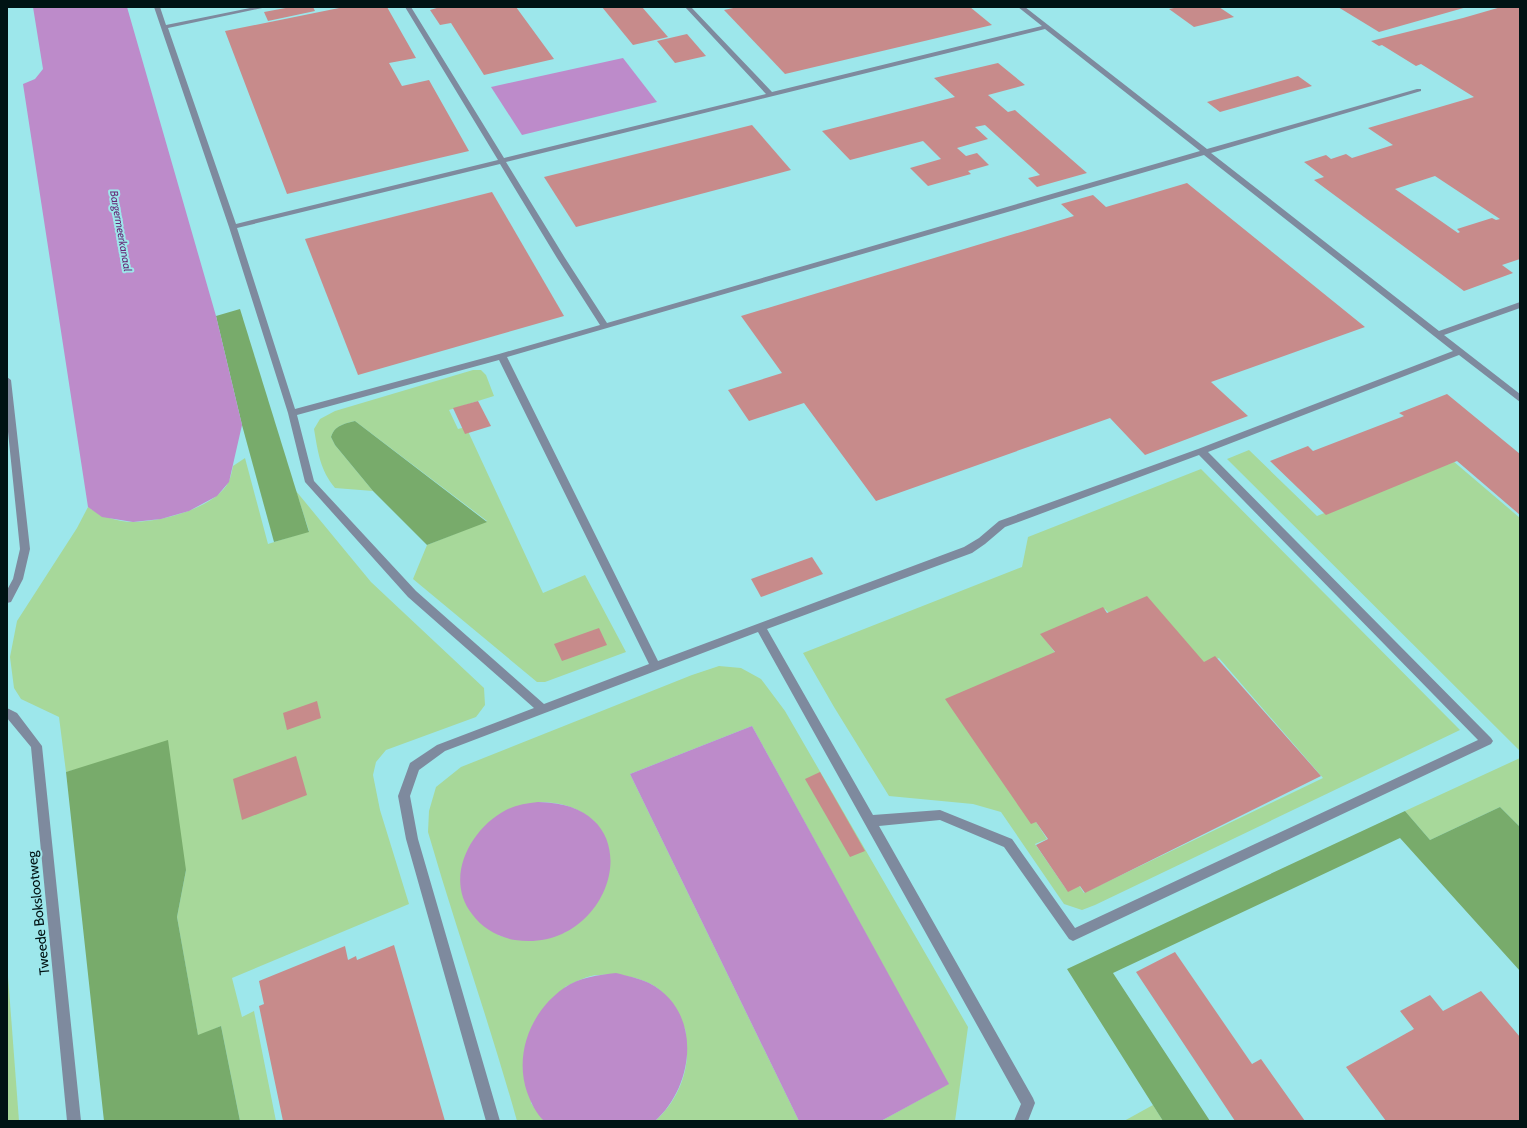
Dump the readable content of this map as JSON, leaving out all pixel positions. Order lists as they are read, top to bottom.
{
  "streets": {
    "street": ["Tweede Bokslootweg"]
  },
  "water": ["Bargermeerkanaal"]
}
